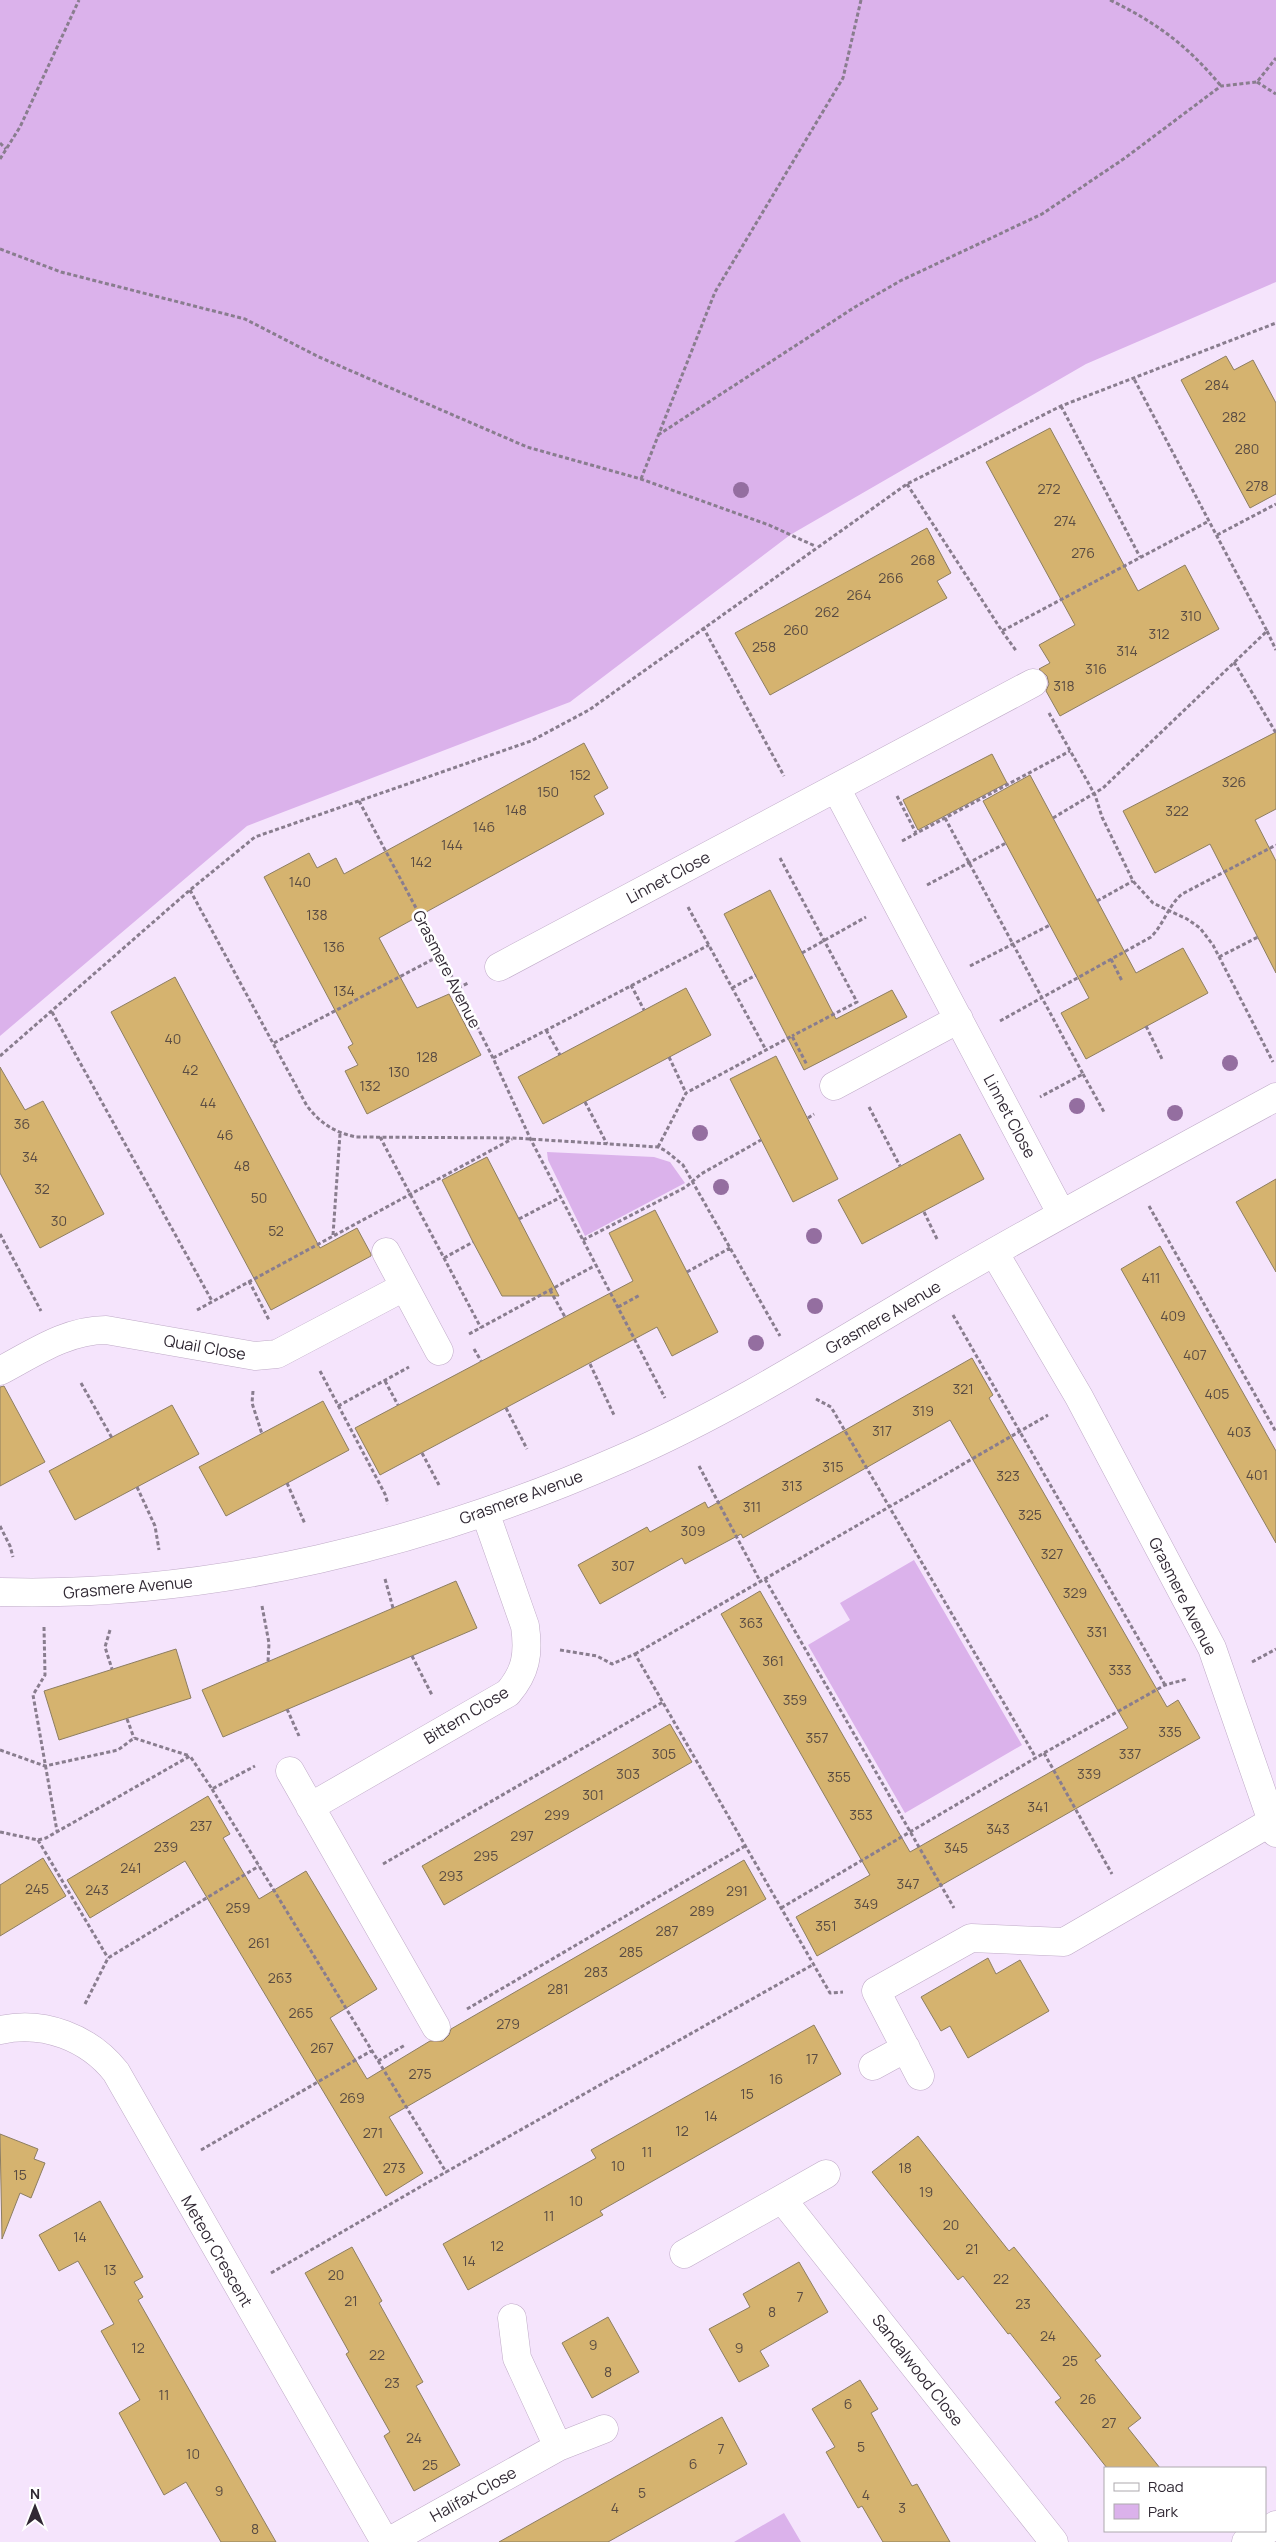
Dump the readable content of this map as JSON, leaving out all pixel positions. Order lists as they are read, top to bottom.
{
  "streets": {
    "street": [
      "Linnet Close",
      "Grasmere Avenue",
      "Quail Close",
      "Bittern Close",
      "Meteor Crescent",
      "Sandalwood Close",
      "Halifax Close"
    ]
  },
  "crossings": [
    ["Linnet Close", "Grasmere Avenue"],
    ["Grasmere Avenue", "Bittern Close"],
    ["Meteor Crescent", "Halifax Close"]
  ],
  "house_numbers": [
    "284",
    "282",
    "280",
    "278",
    "272",
    "274",
    "276",
    "268",
    "266",
    "264",
    "262",
    "310",
    "260",
    "312",
    "258",
    "314",
    "316",
    "318",
    "152",
    "326",
    "150",
    "148",
    "322",
    "146",
    "144",
    "142",
    "140",
    "138",
    "136",
    "134",
    "40",
    "128",
    "42",
    "130",
    "132",
    "44",
    "36",
    "46",
    "34",
    "48",
    "32",
    "50",
    "30",
    "52",
    "411",
    "409",
    "407",
    "321",
    "405",
    "319",
    "317",
    "403",
    "315",
    "401",
    "323",
    "313",
    "311",
    "325",
    "309",
    "327",
    "307",
    "329",
    "363",
    "331",
    "361",
    "333",
    "359",
    "335",
    "357",
    "305",
    "337",
    "303",
    "339",
    "355",
    "301",
    "341",
    "299",
    "353",
    "237",
    "343",
    "297",
    "239",
    "345",
    "295",
    "241",
    "293",
    "347",
    "245",
    "243",
    "291",
    "349",
    "259",
    "289",
    "351",
    "287",
    "261",
    "285",
    "283",
    "263",
    "281",
    "265",
    "279",
    "267",
    "17",
    "275",
    "16",
    "15",
    "269",
    "14",
    "12",
    "271",
    "11",
    "10",
    "273",
    "18",
    "15",
    "19",
    "10",
    "11",
    "20",
    "14",
    "12",
    "21",
    "14",
    "13",
    "20",
    "22",
    "7",
    "21",
    "23",
    "8",
    "24",
    "9",
    "12",
    "9",
    "22",
    "25",
    "8",
    "23",
    "11",
    "26",
    "6",
    "27",
    "24",
    "5",
    "7",
    "10",
    "6",
    "25",
    "9",
    "5",
    "4",
    "4",
    "3",
    "8"
  ],
  "legend": ["Road", "Park"],
  "north": "top"
}
